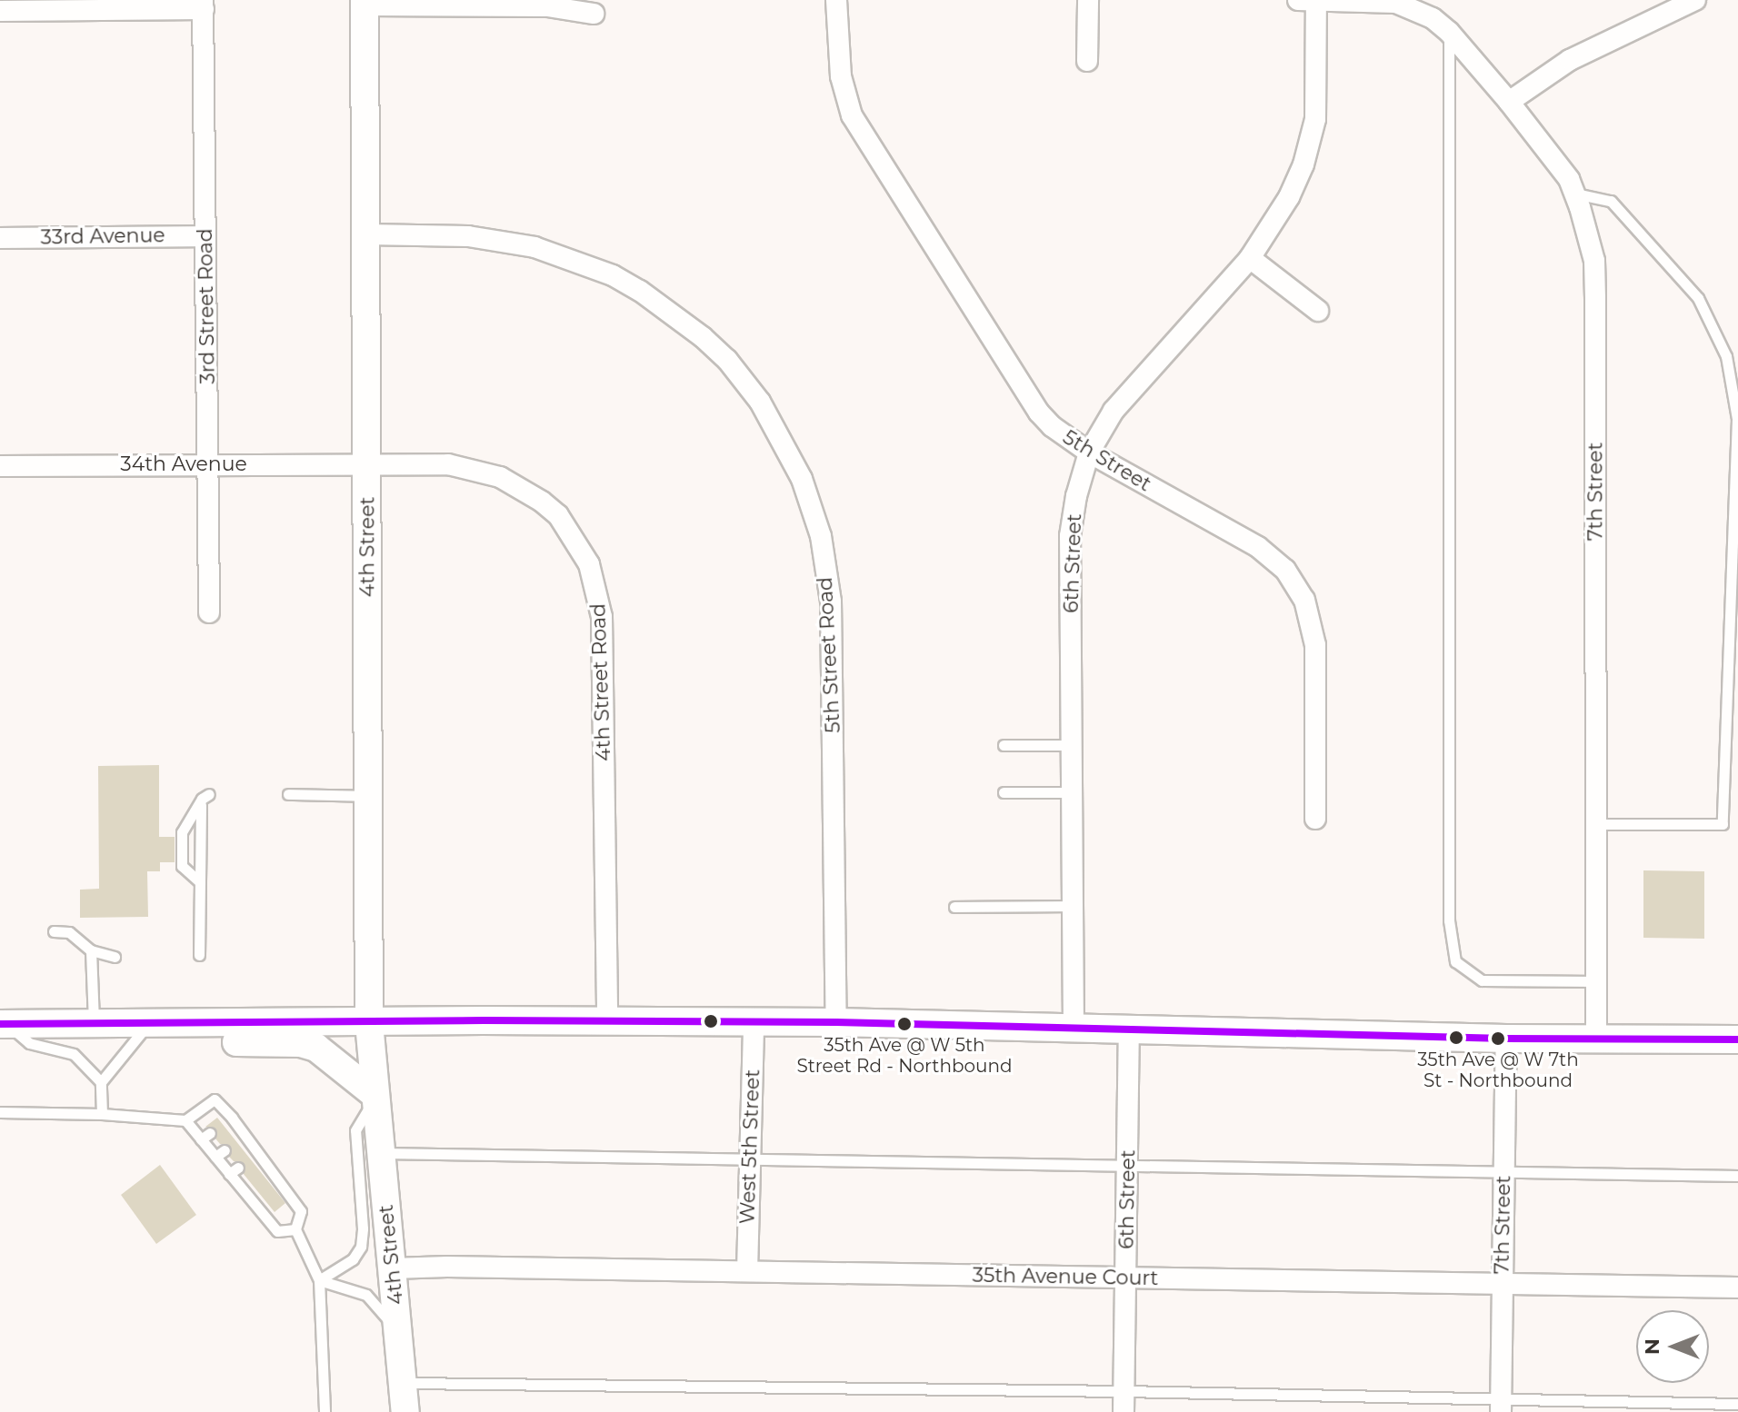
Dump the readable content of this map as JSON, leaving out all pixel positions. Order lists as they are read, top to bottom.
{
  "streets": {
    "main road": ["4th Street"],
    "street": [
      "33rd Avenue",
      "3rd Street Road",
      "5th Street",
      "34th Avenue",
      "7th Street",
      "6th Street",
      "5th Street Road",
      "4th Street Road",
      "West 5th Street",
      "35th Avenue Court"
    ]
  },
  "crossings": [
    ["33rd Avenue", "3rd Street Road"],
    ["3rd Street Road", "34th Avenue"],
    ["5th Street", "6th Street"],
    ["34th Avenue", "4th Street"],
    ["34th Avenue", "4th Street Road"],
    ["7th Street", "6th Street"],
    ["7th Street", "35th Avenue Court"],
    ["4th Street", "5th Street Road"],
    ["4th Street", "4th Street Road"],
    ["4th Street", "35th Avenue Court"],
    ["6th Street", "35th Avenue Court"],
    ["West 5th Street", "35th Avenue Court"]
  ],
  "places": ["35th Ave @ W 5th Street Rd - Northbound", "35th Ave @ W 7th St - Northbound"],
  "north": "left"
}
